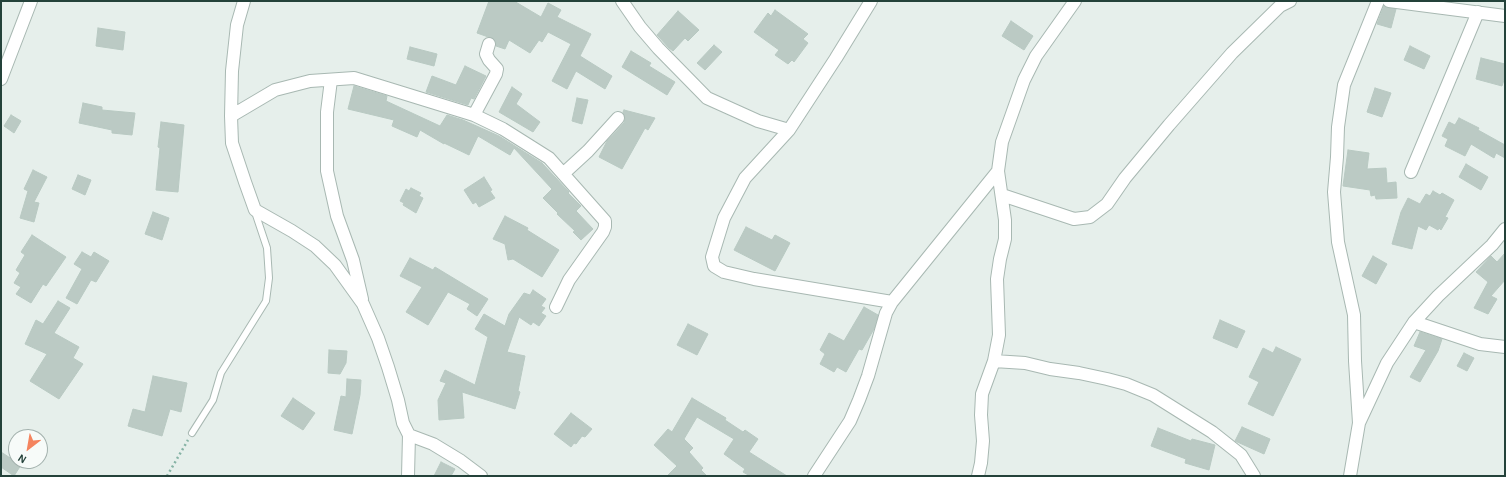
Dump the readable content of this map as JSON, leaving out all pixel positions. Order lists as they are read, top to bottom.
{
  "north": "bottom left"
}
